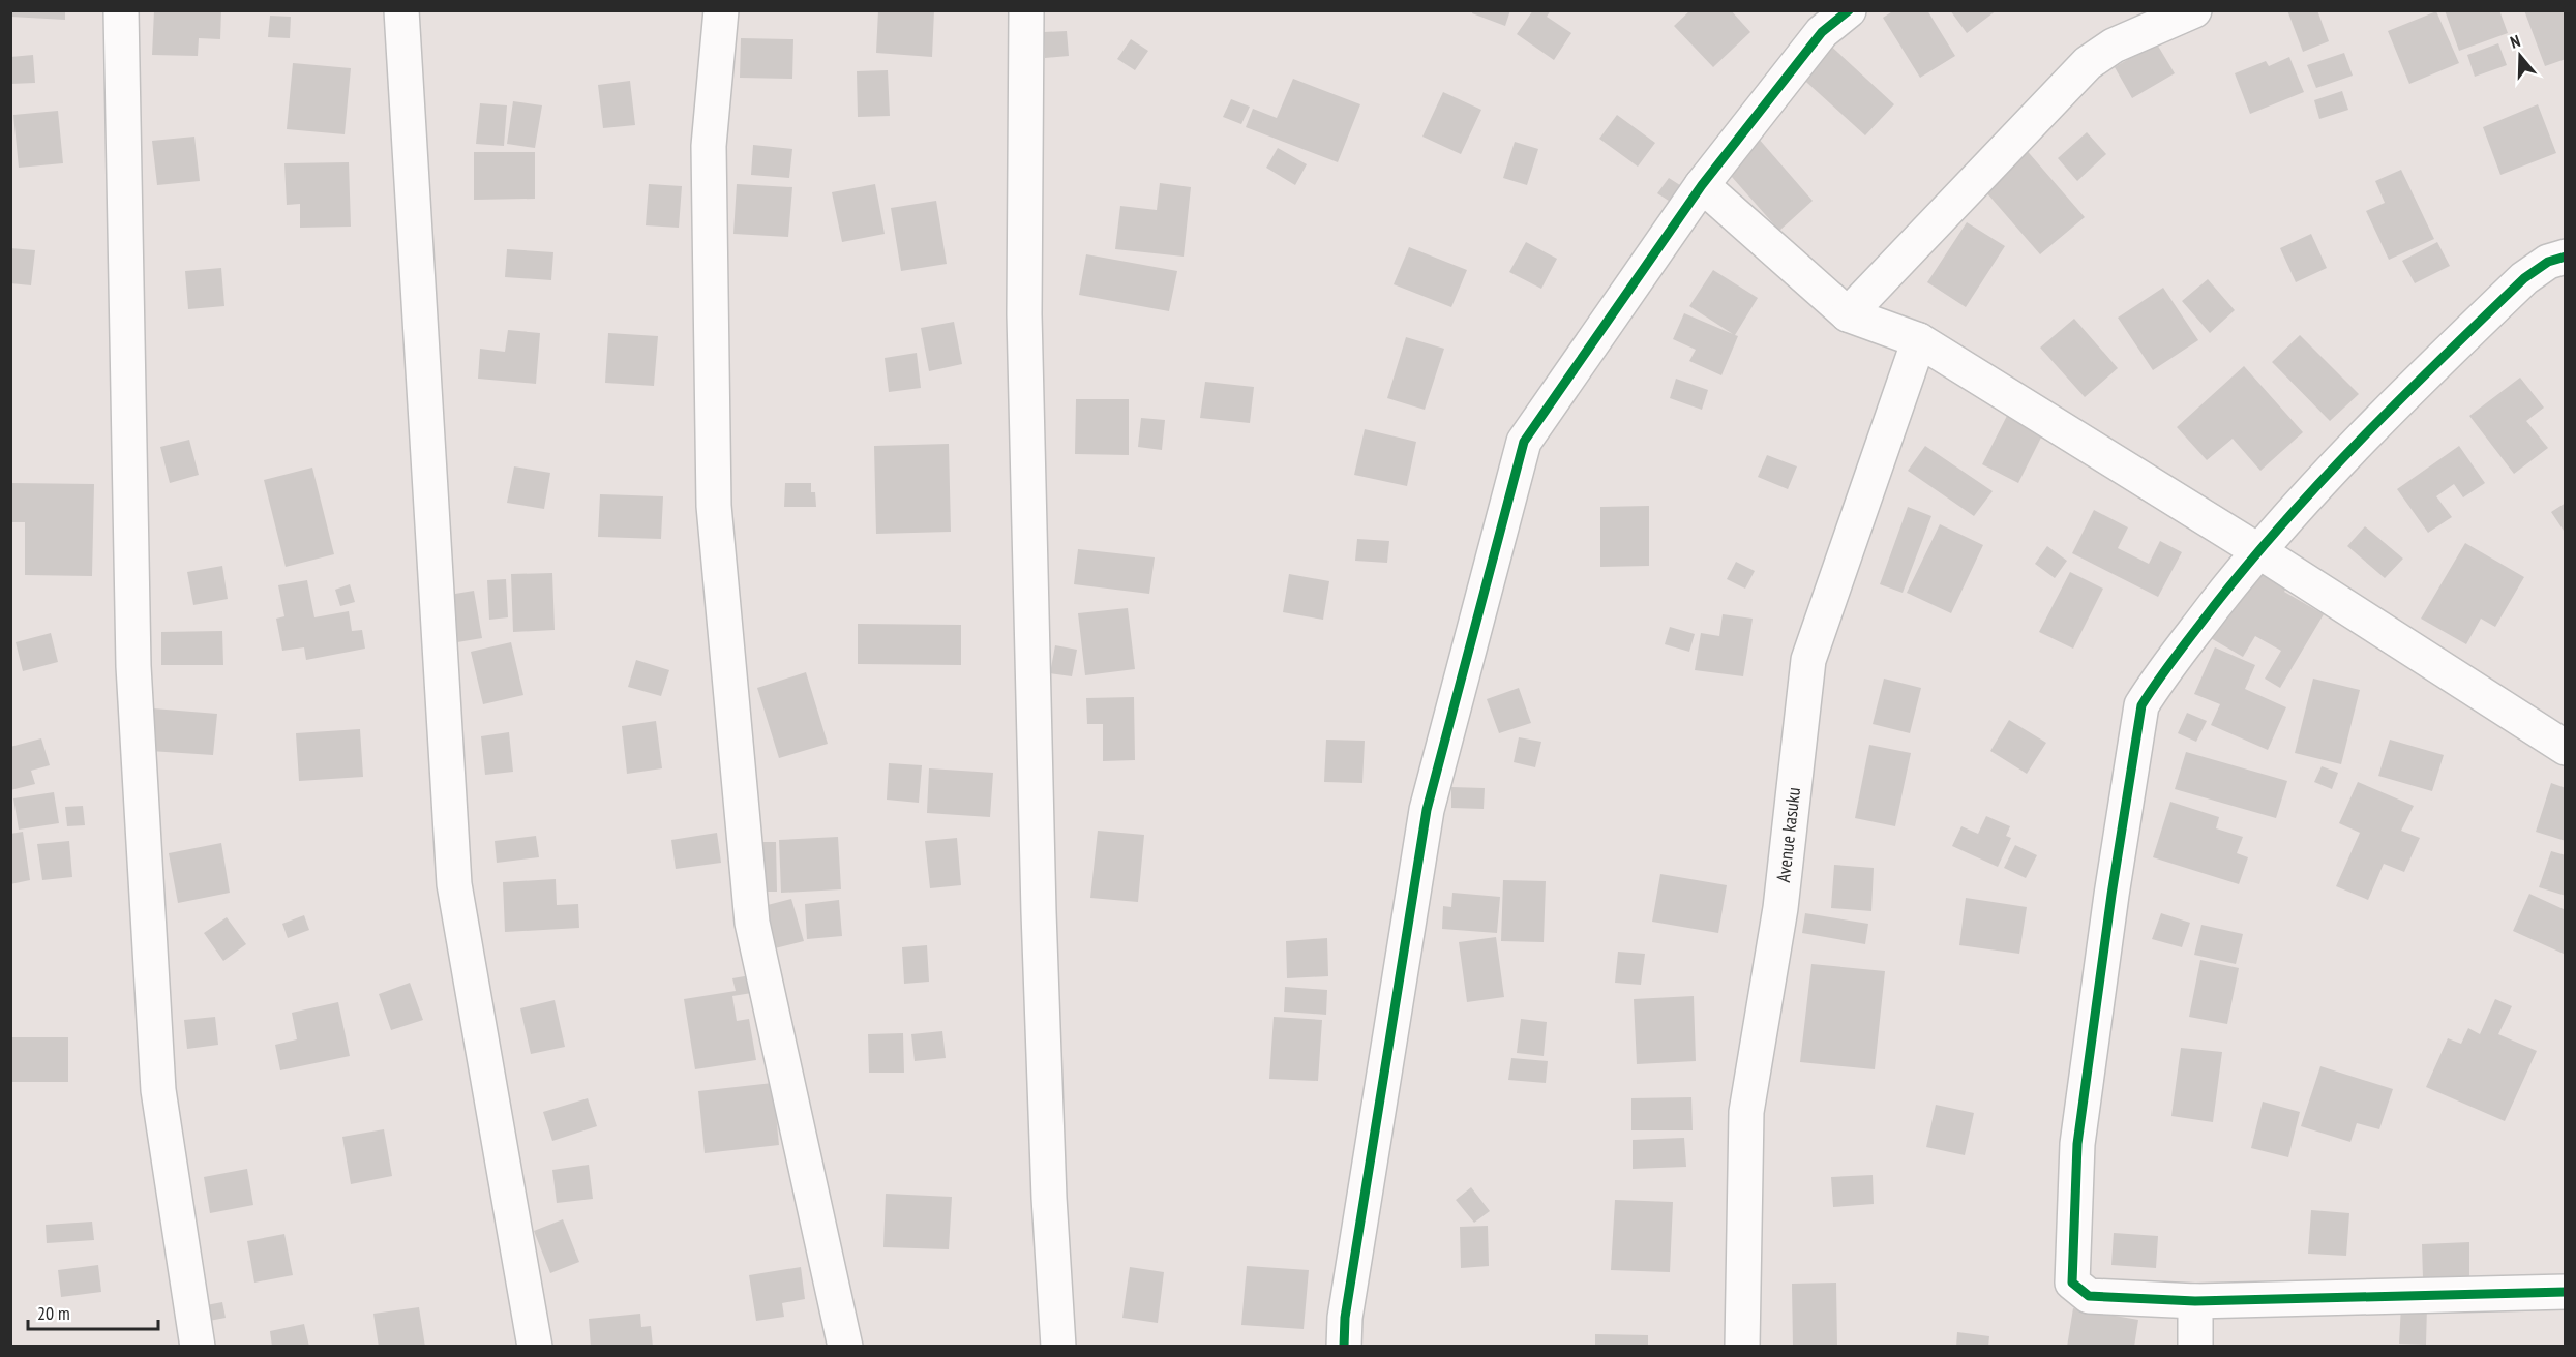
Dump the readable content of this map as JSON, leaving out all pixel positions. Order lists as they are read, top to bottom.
{
  "streets": {
    "street": ["Avenue kasuku"]
  },
  "scale_bar": "20 m",
  "north": "top"
}
